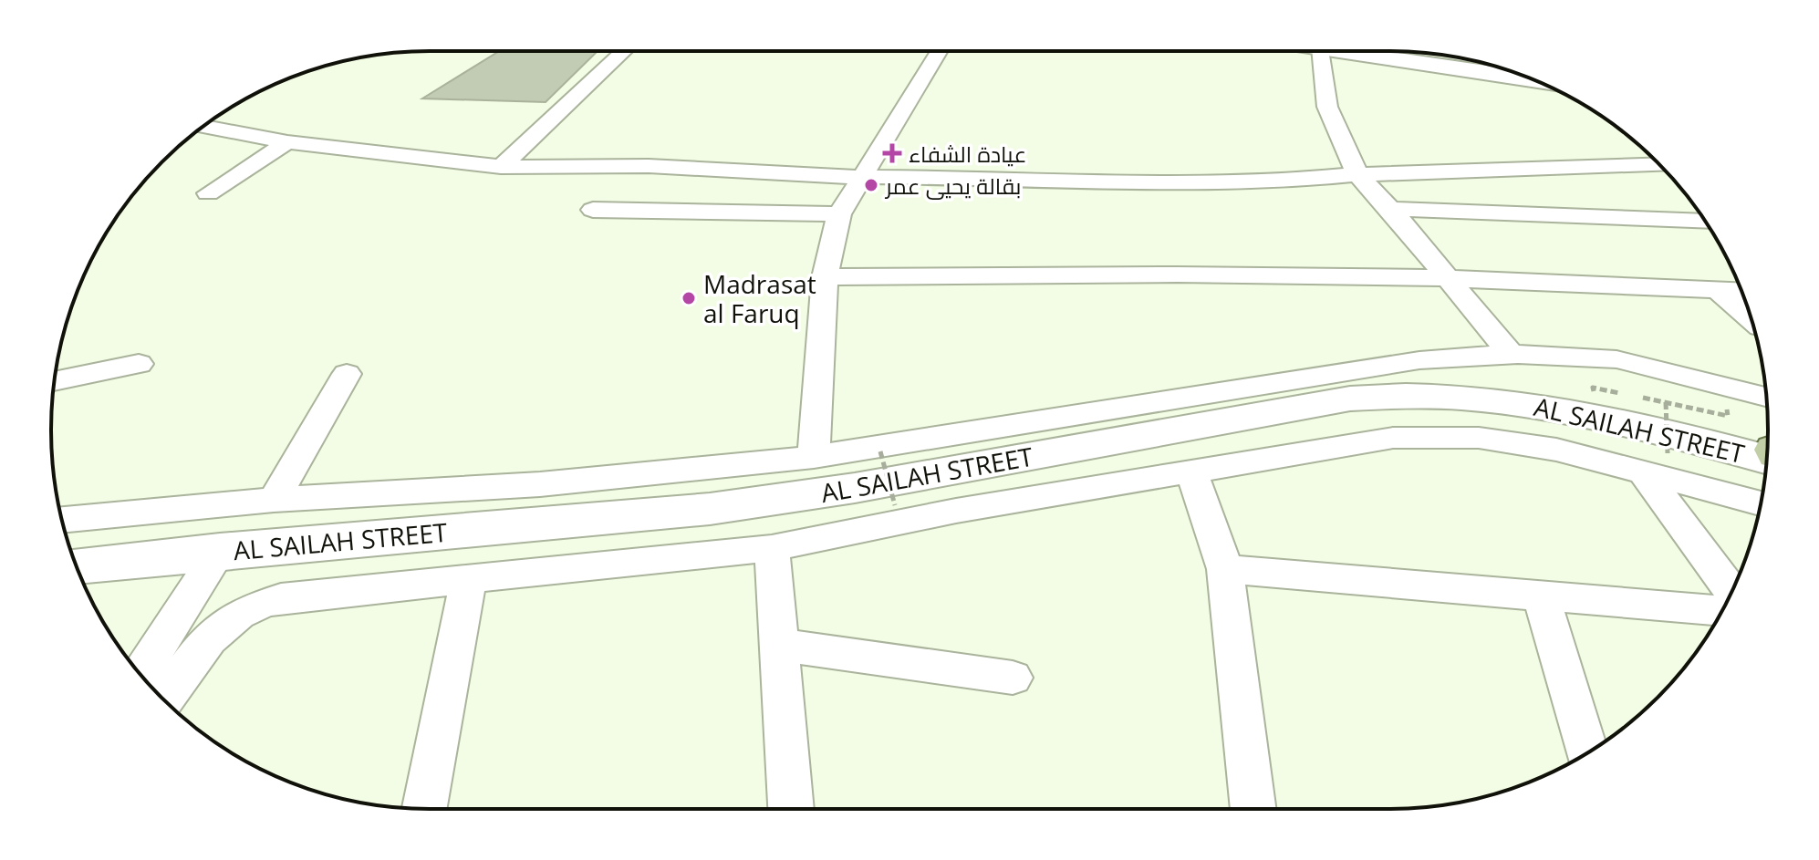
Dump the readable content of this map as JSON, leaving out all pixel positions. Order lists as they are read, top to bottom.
{
  "streets": {
    "main road": ["AL SAILAH STREET"]
  },
  "places": {
    "health": ["عيادة الشفاء"],
    "other": ["بقالة يحيى عمر", "Madrasat al Faruq"]
  }
}
